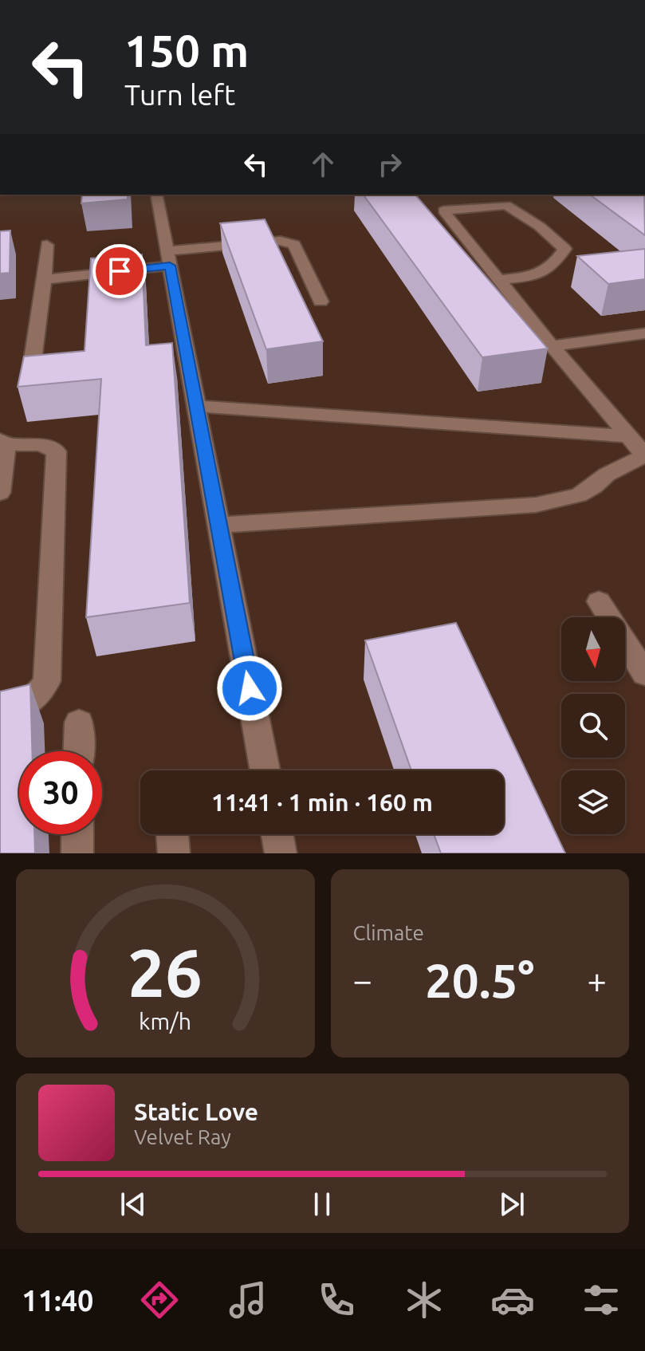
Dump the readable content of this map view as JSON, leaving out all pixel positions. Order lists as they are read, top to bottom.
{
  "north": "bottom",
  "page": {
    "turn": ["150 m", "Turn left"],
    "limit": "30",
    "trip": "11:41 · 1 min · 160 m",
    "tile": "Climate",
    "heat": ["−", "20.5°", "+"],
    "song": ["Static Love", "Velvet Ray"],
    "tabs": "11:40",
    "gauge": ["26", "km/h"]
  }
}
